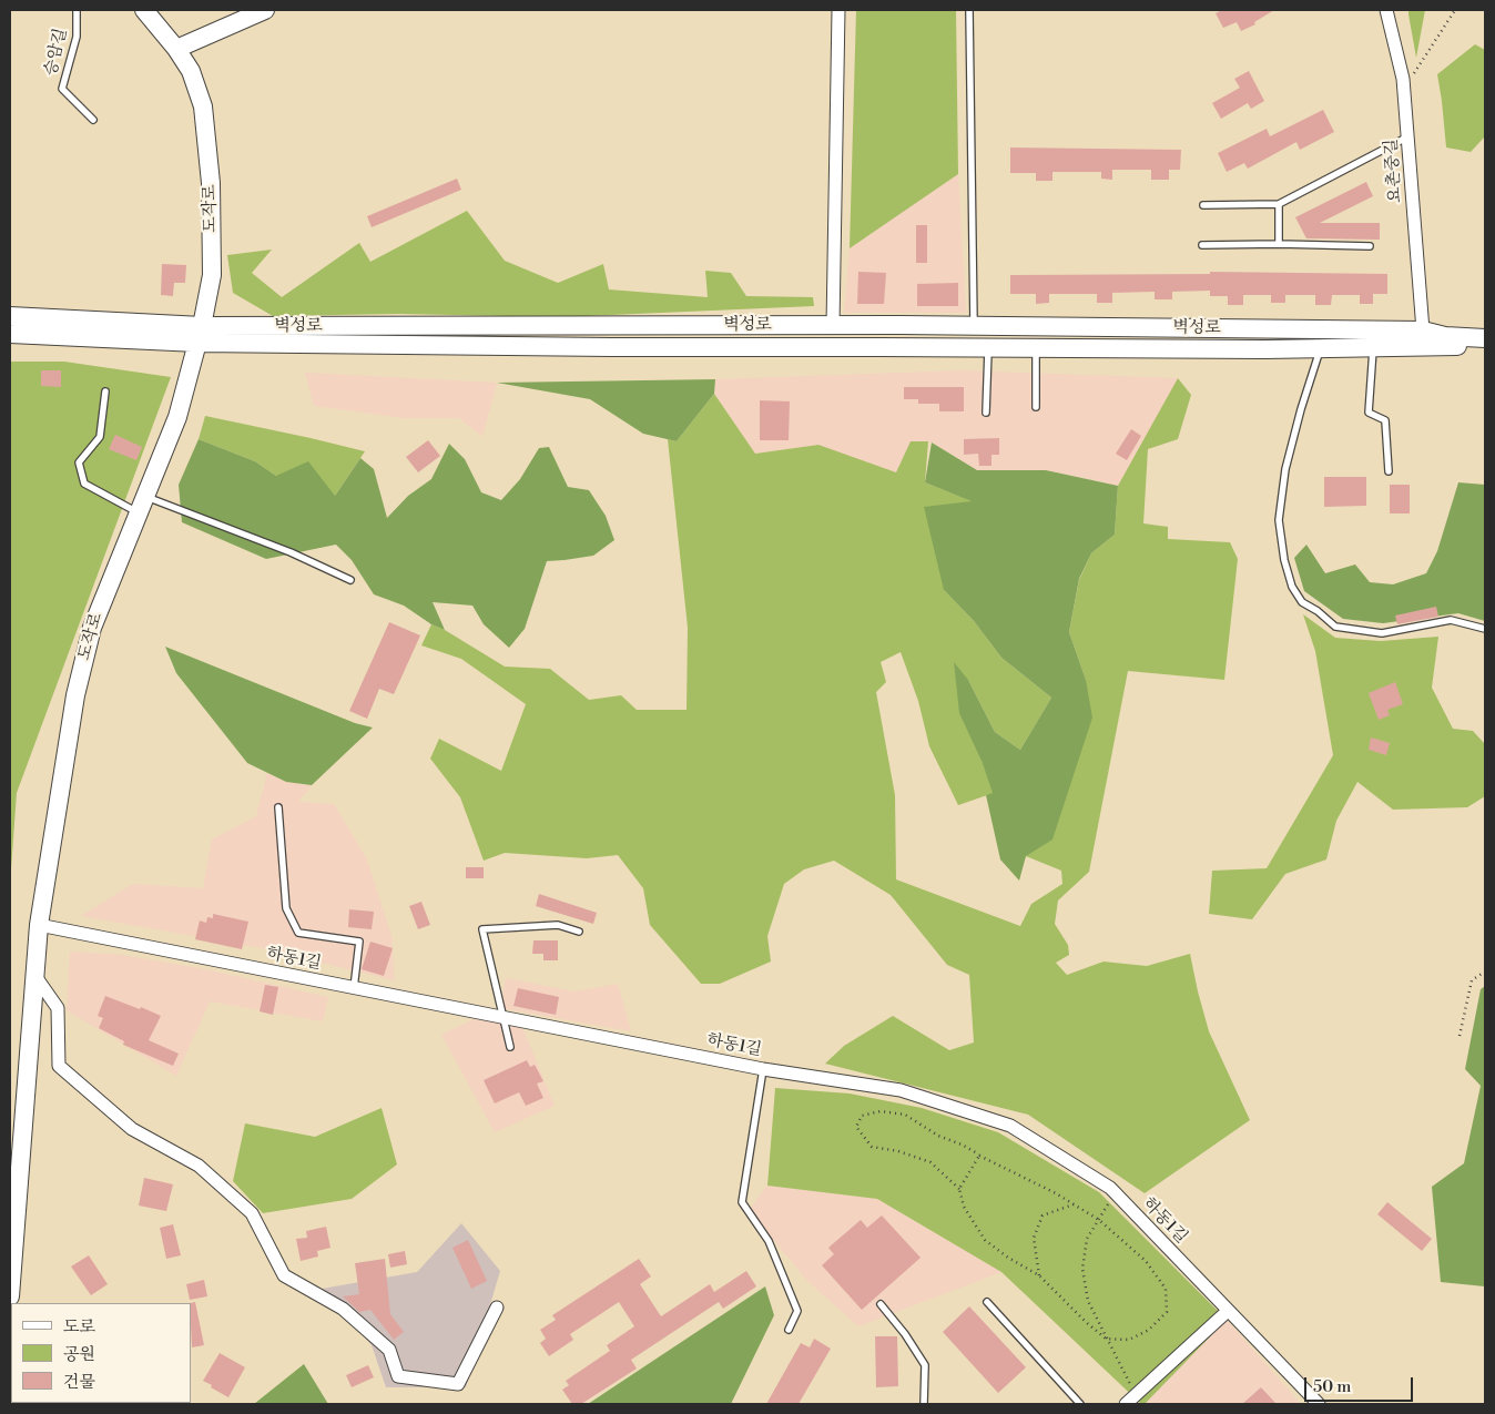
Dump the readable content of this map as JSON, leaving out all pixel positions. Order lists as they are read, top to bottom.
{
  "streets": {
    "main road": ["도작로", "벽성로"],
    "street": ["요촌중길", "하동1길"],
    "lane": ["승암길"]
  },
  "crossings": [
    ["요촌중길", "벽성로"],
    ["도작로", "벽성로"],
    ["도작로", "하동1길"]
  ],
  "legend": ["도로", "공원", "건물"],
  "scale_bar": "50 m"
}
